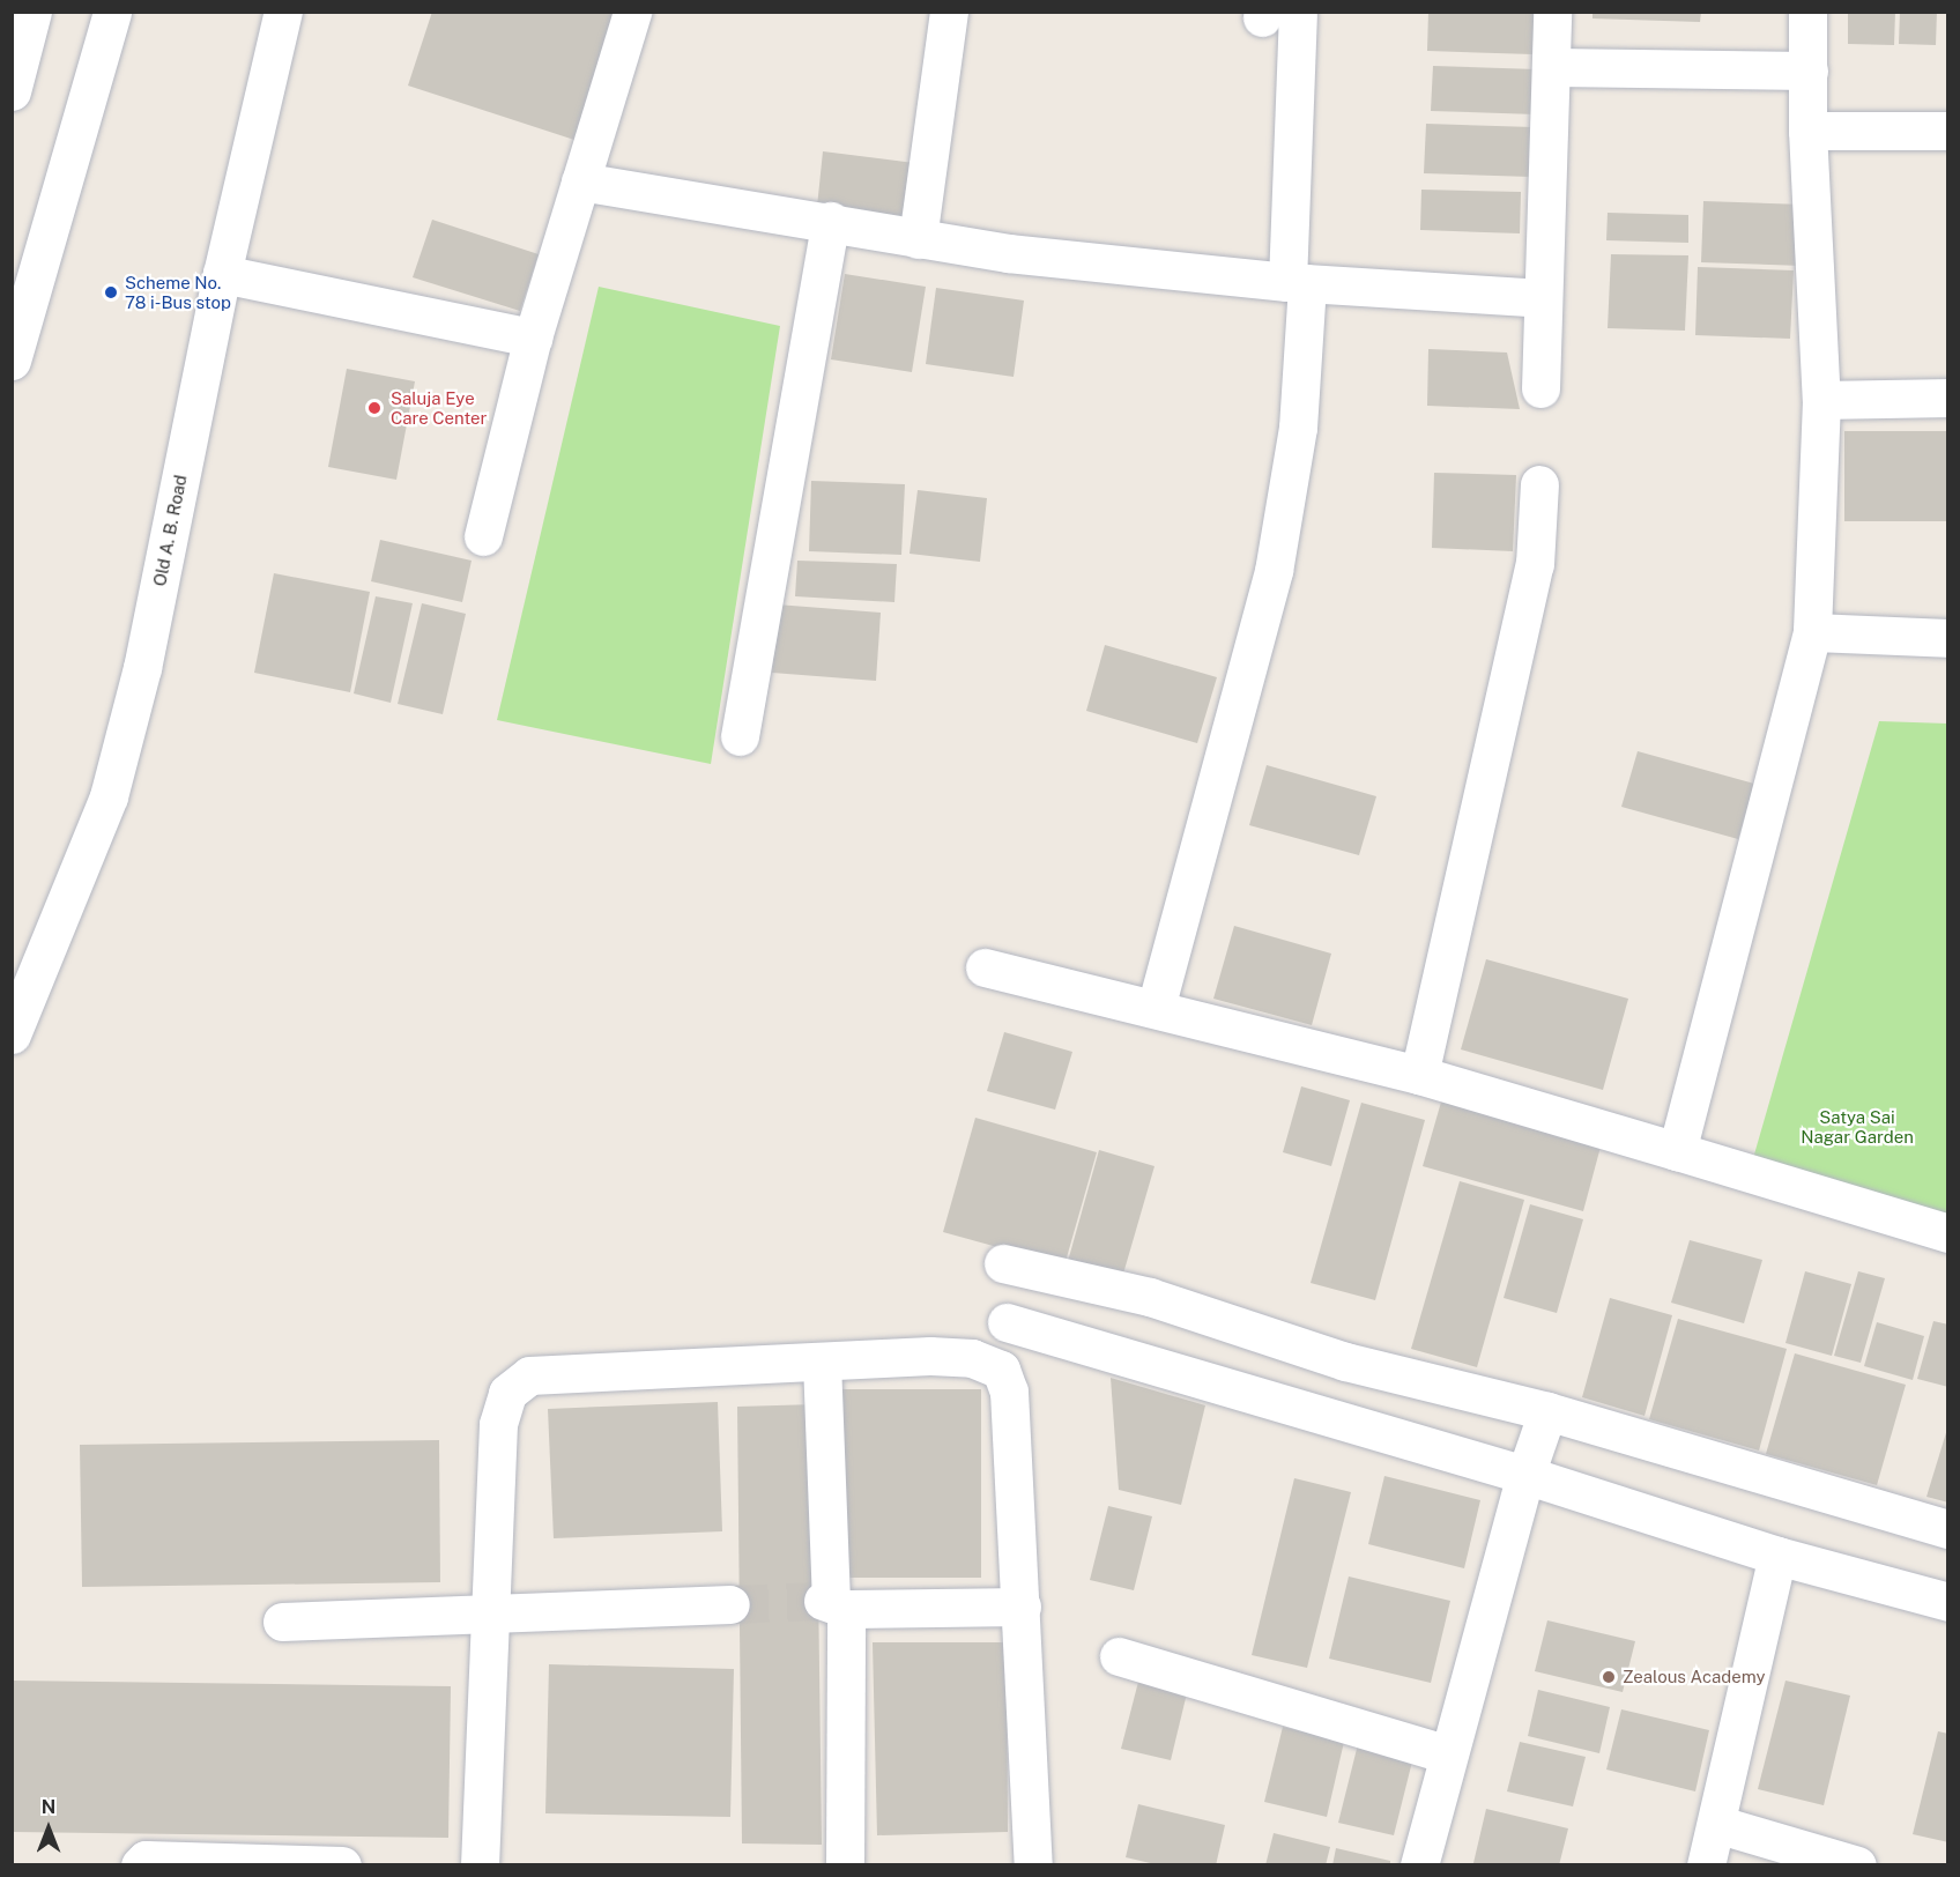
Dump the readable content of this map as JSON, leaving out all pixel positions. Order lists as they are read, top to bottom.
{
  "streets": {
    "street": ["Old A. B. Road"]
  },
  "parks": ["Satya Sai Nagar Garden"],
  "places": ["Scheme No. 78 i-Bus stop", "Saluja Eye Care Center", "Zealous Academy"],
  "north": "top"
}
